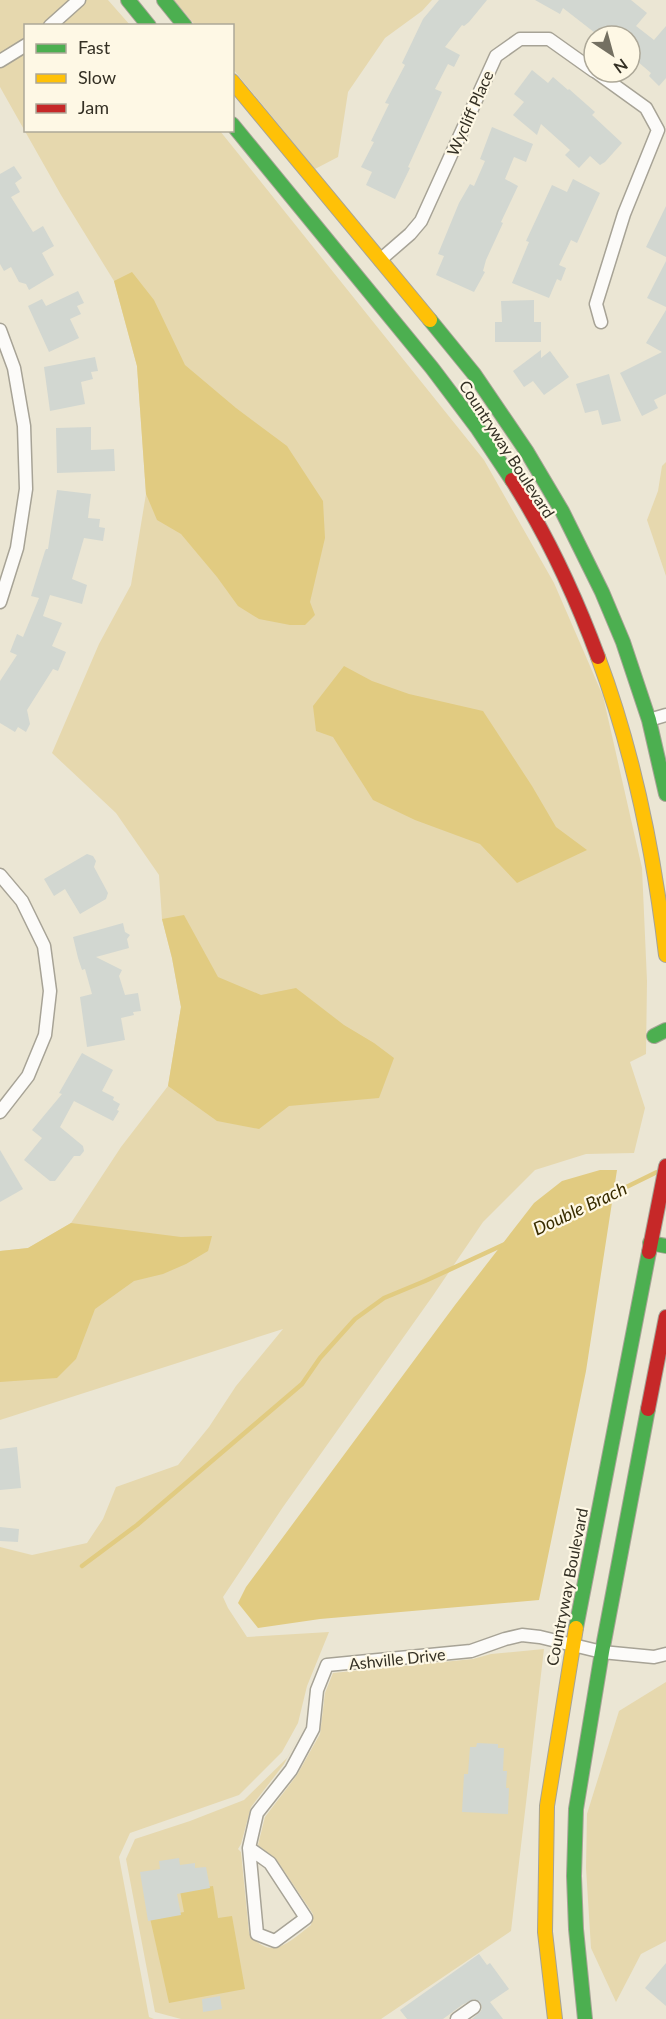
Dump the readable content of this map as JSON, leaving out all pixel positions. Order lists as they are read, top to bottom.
{
  "streets": {
    "street": ["Wycliff Place", "Countryway Boulevard", "Ashville Drive"]
  },
  "crossings": [
    ["Wycliff Place", "Countryway Boulevard"],
    ["Countryway Boulevard", "Ashville Drive"]
  ],
  "water": ["Double Brach"],
  "legend": ["Fast", "Slow", "Jam"],
  "north": "bottom right"
}
